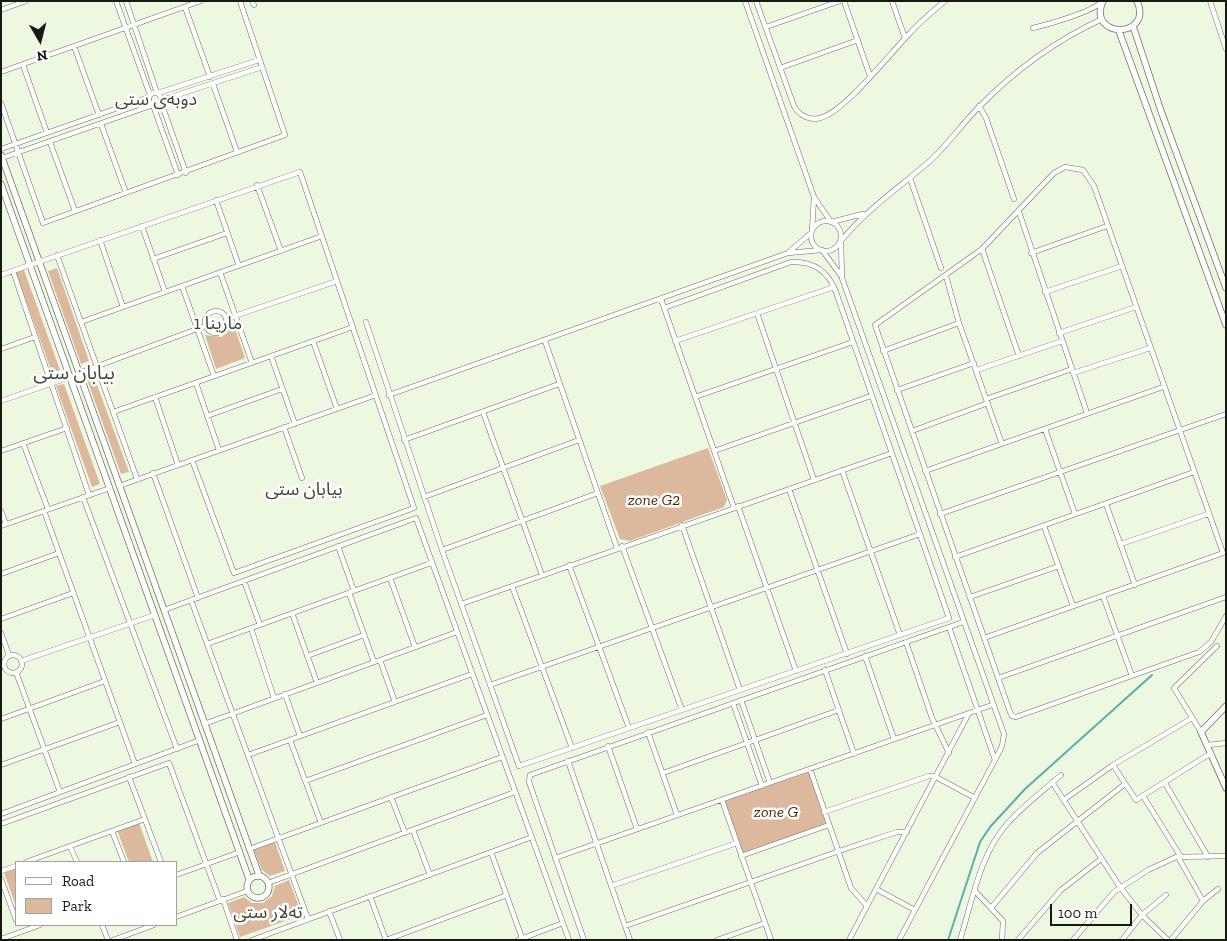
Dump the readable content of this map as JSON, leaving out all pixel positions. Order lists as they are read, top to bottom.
{
  "districts": [
    "دوبه‌ی ستی",
    "مارینا 1",
    "بیابان ستی",
    "بیابان ستی",
    "ته‌لار ستی"
  ],
  "parks": ["zone G2", "zone G"],
  "legend": ["Road", "Park"],
  "scale_bar": "100 m",
  "north": "bottom"
}
